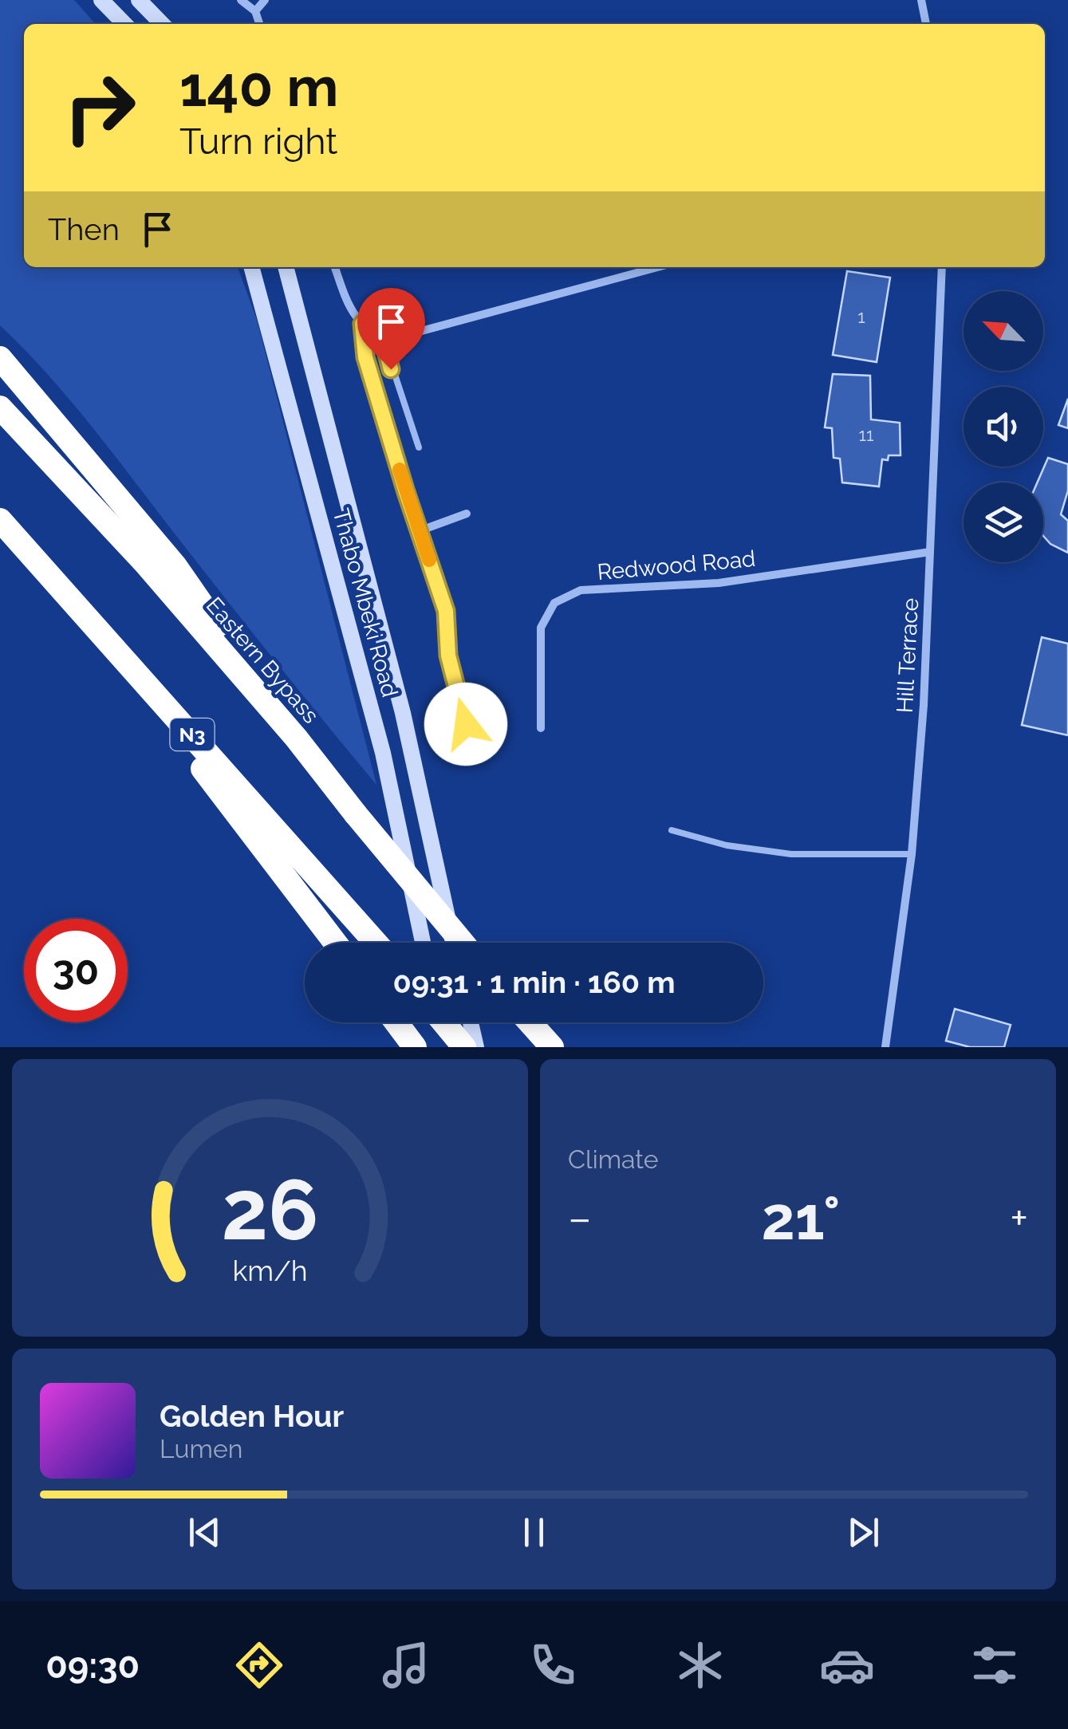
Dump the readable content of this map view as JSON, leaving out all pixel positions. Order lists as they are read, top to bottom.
{
  "streets": {
    "highway": ["Eastern Bypass", "N3"],
    "main road": ["Thabo Mbeki Road"],
    "street": ["Redwood Road", "Hill Terrace"]
  },
  "crossings": [
    ["Redwood Road", "Hill Terrace"]
  ],
  "house_numbers": ["1", "11"],
  "north": "top left",
  "page": {
    "turn": ["140 m", "Turn right"],
    "then": "Then",
    "limit": "30",
    "trip": "09:31 · 1 min · 160 m",
    "tile": "Climate",
    "heat": ["−", "21°", "+"],
    "song": ["Golden Hour", "Lumen"],
    "tabs": "09:30",
    "gauge": ["26", "km/h"]
  }
}
